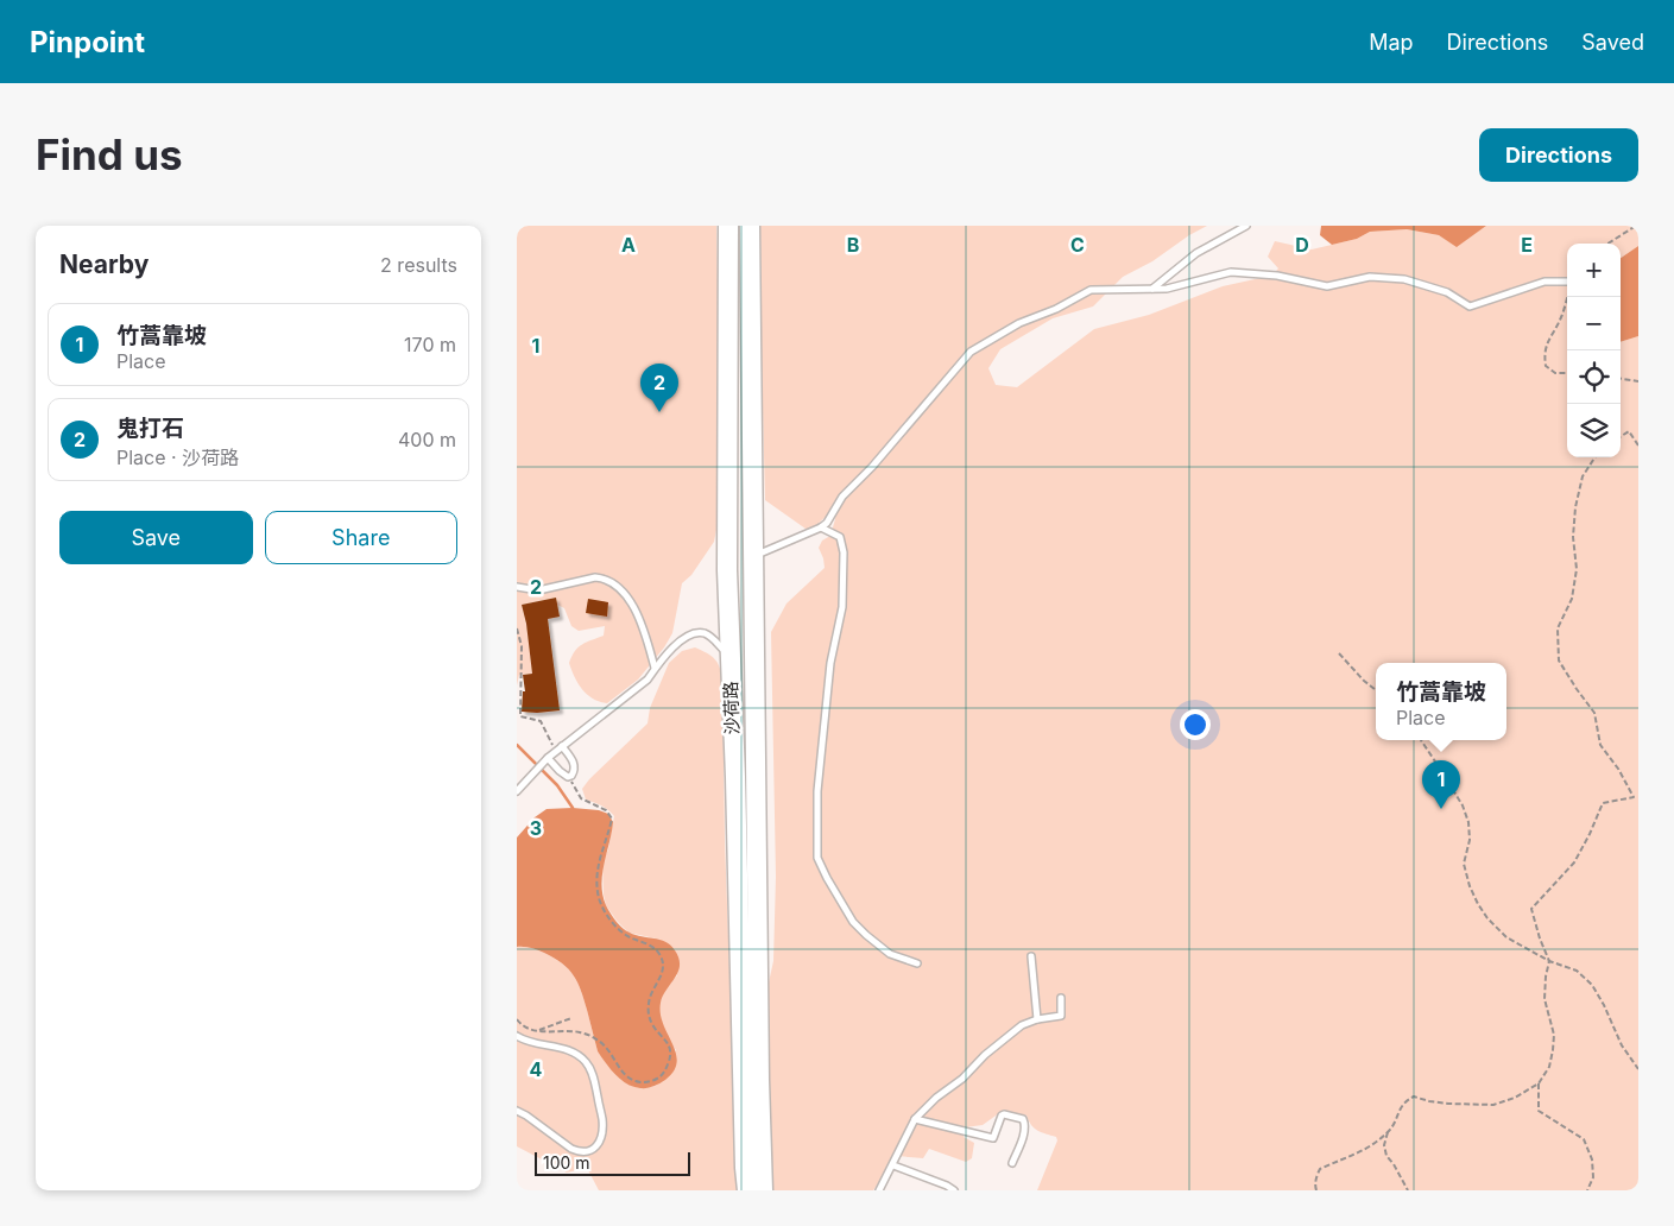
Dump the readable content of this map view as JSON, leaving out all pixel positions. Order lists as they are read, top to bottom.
{
  "streets": {
    "main road": ["沙荷路"]
  },
  "scale_bar": "100 m",
  "page": {
    "header": "Pinpoint",
    "nav": ["Map", "Directions", "Saved"],
    "buttons": [
      "Directions",
      ["Save", "Share"]
    ],
    "title": "Find us",
    "heading": ["Nearby", "2 results"],
    "map_buttons": ["+", "−"],
    "list": [
      {
        "mark": "1",
        "name": "竹蒿靠坡",
        "note": "Place",
        "value": "170 m"
      },
      {
        "mark": "2",
        "name": "鬼打石",
        "note": "Place · 沙荷路",
        "value": "400 m"
      }
    ],
    "pins": ["2", "1"],
    "popup": ["竹蒿靠坡", "Place"],
    "scale": "100 m"
  },
  "grid": {
    "columns": [
      "A",
      "B",
      "C",
      "D",
      "E"
    ],
    "rows": [
      "1",
      "2",
      "3",
      "4"
    ]
  }
}
